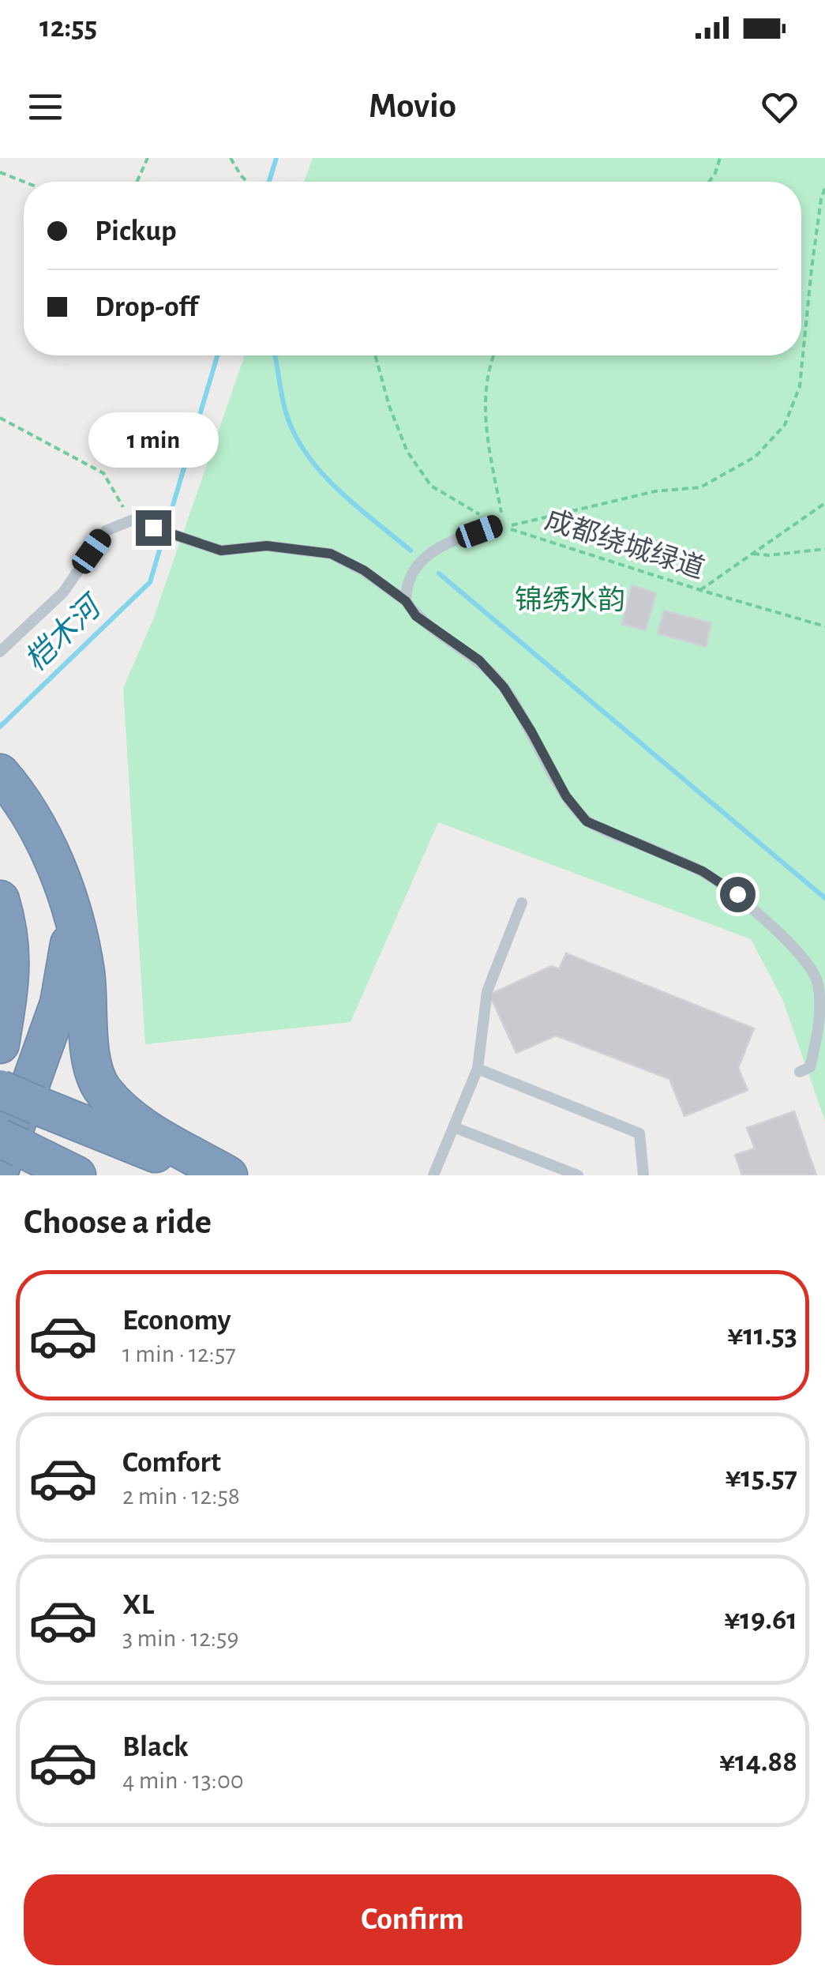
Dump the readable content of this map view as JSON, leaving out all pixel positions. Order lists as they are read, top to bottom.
{
  "streets": {
    "path": ["成都绕城绿道"]
  },
  "water": ["桤木河"],
  "parks": ["锦绣水韵"],
  "page": {
    "status": "12:55",
    "header": "Movio",
    "banner": ["Pickup", "Drop-off"],
    "bubble": "1 min",
    "heading": "Choose a ride",
    "list": [
      {
        "name": "Economy",
        "note": "1 min · 12:57",
        "value": "¥11.53"
      },
      {
        "name": "Comfort",
        "note": "2 min · 12:58",
        "value": "¥15.57"
      },
      {
        "name": "XL",
        "note": "3 min · 12:59",
        "value": "¥19.61"
      },
      {
        "name": "Black",
        "note": "4 min · 13:00",
        "value": "¥14.88"
      }
    ],
    "buttons": "Confirm"
  }
}
